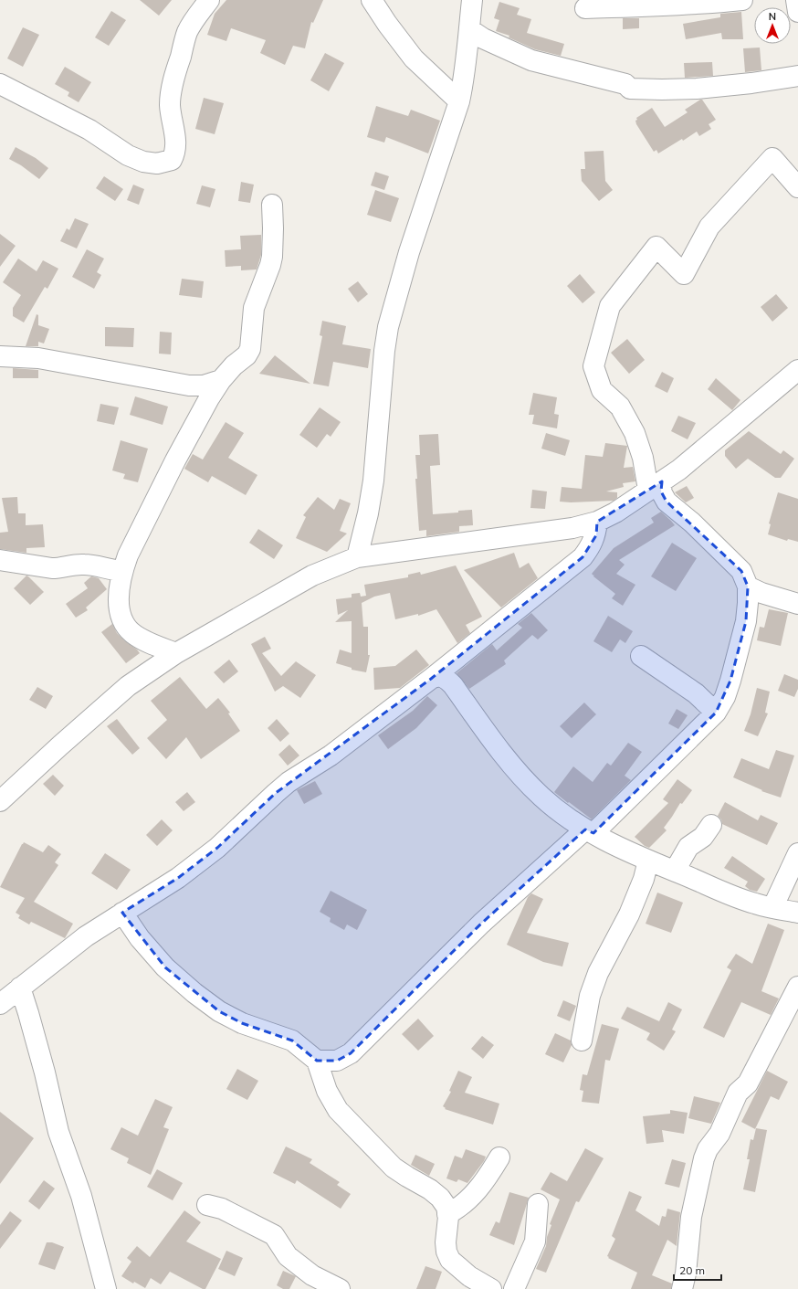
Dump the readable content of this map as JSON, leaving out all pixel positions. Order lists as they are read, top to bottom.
{
  "scale_bar": "20 m",
  "north": "top"
}
